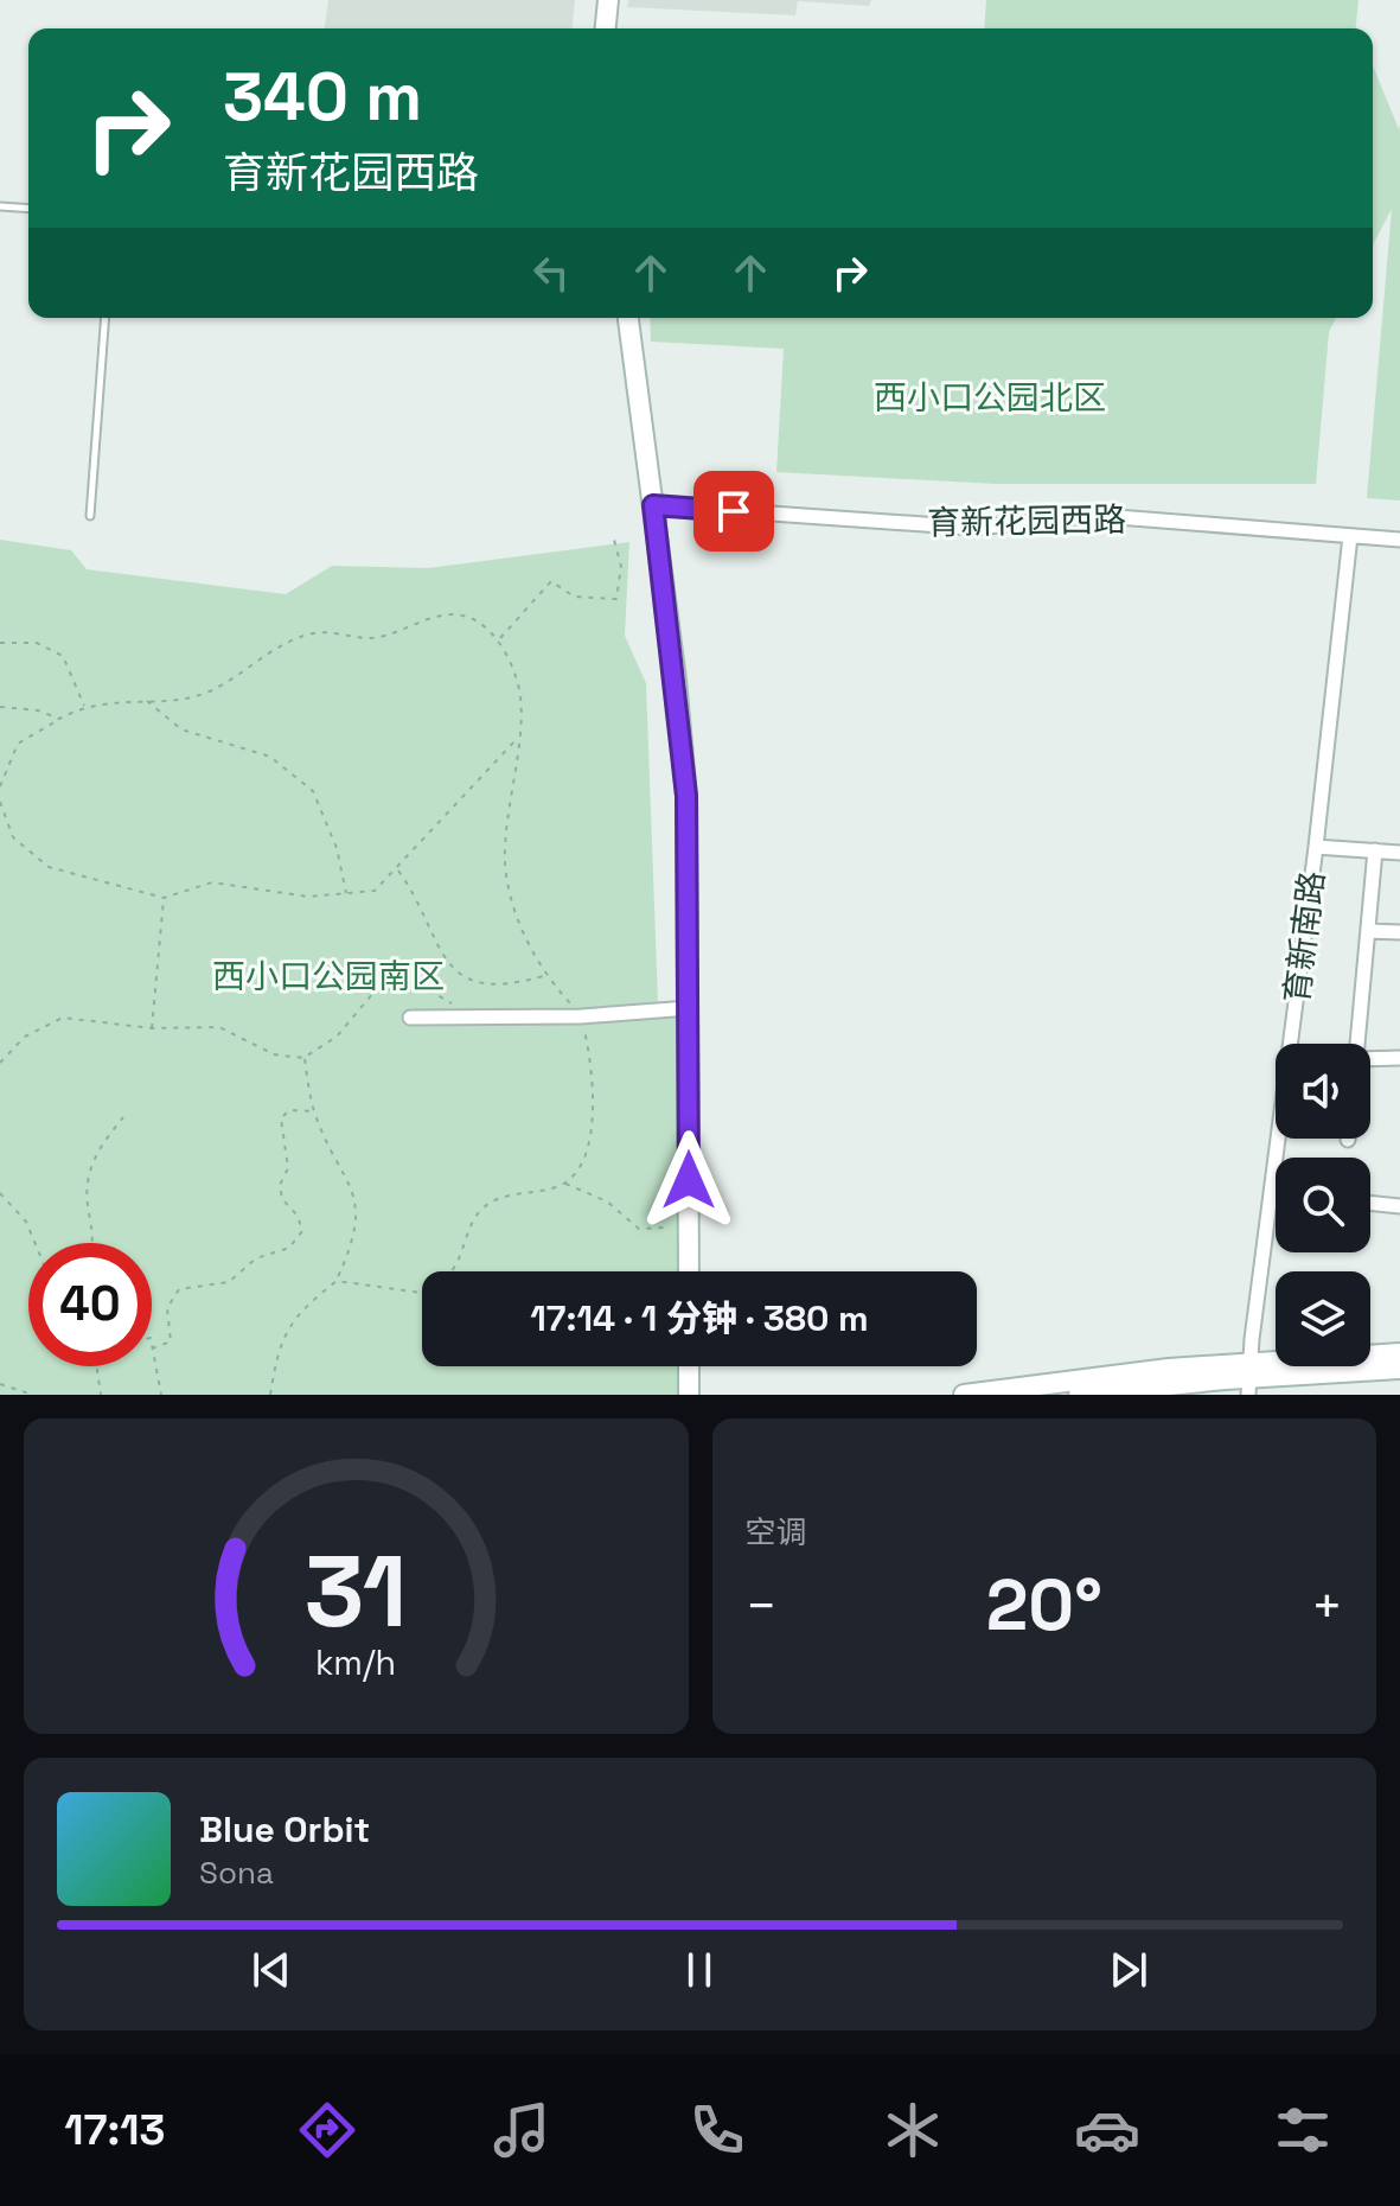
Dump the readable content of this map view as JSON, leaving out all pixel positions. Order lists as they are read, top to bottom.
{
  "streets": {
    "street": ["育新花园西路", "育新南路"]
  },
  "crossings": [
    ["育新花园西路", "育新南路"]
  ],
  "parks": ["西小口公园北区", "西小口公园南区"],
  "page": {
    "turn": ["340 m", "育新花园西路"],
    "limit": "40",
    "trip": "17:14 · 1 分钟 · 380 m",
    "tile": "空调",
    "heat": ["−", "20°", "+"],
    "song": ["Blue Orbit", "Sona"],
    "tabs": "17:13",
    "gauge": ["31", "km/h"]
  }
}
